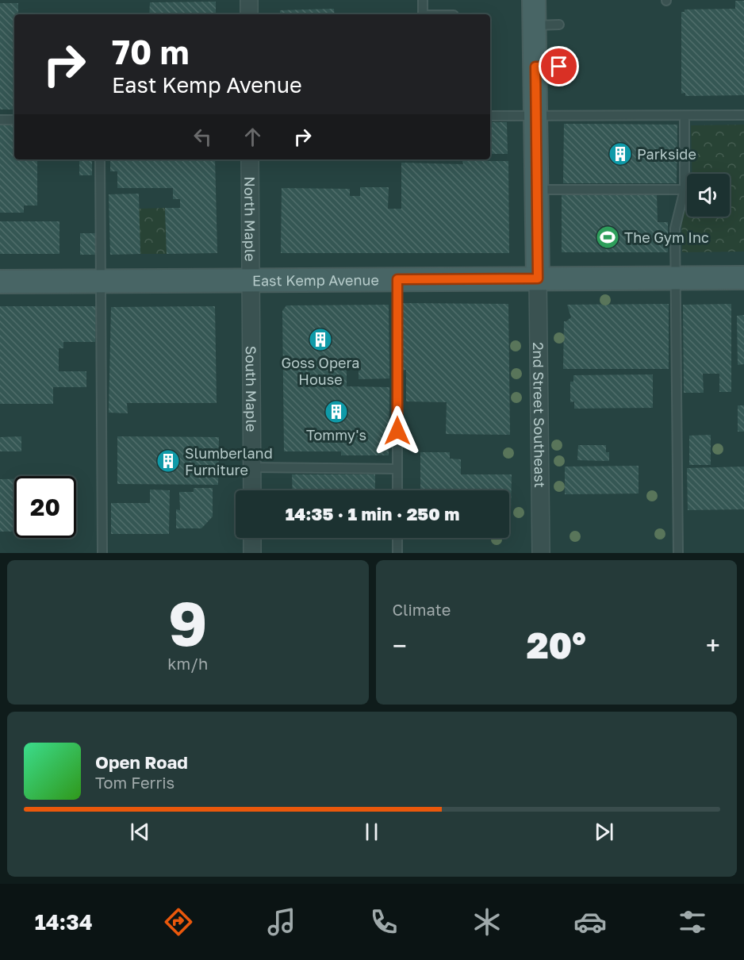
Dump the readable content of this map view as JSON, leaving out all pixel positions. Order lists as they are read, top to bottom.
{
  "streets": {
    "street": [
      "North Maple",
      "East Kemp Avenue",
      "South Maple",
      "2nd Street Southeast"
    ]
  },
  "crossings": [
    ["North Maple", "East Kemp Avenue"],
    ["North Maple", "South Maple"],
    ["East Kemp Avenue", "South Maple"],
    ["East Kemp Avenue", "2nd Street Southeast"]
  ],
  "places": {
    "building": [
      "Parkside",
      "Goss Opera House",
      "Tommy's",
      "Slumberland Furniture"
    ],
    "sports": ["The Gym Inc"]
  },
  "page": {
    "turn": ["70 m", "East Kemp Avenue"],
    "limit": "20",
    "trip": "14:35 · 1 min · 250 m",
    "tile": [
      ["9", "km/h"],
      "Climate"
    ],
    "heat": ["−", "20°", "+"],
    "song": ["Open Road", "Tom Ferris"],
    "tabs": "14:34"
  }
}
